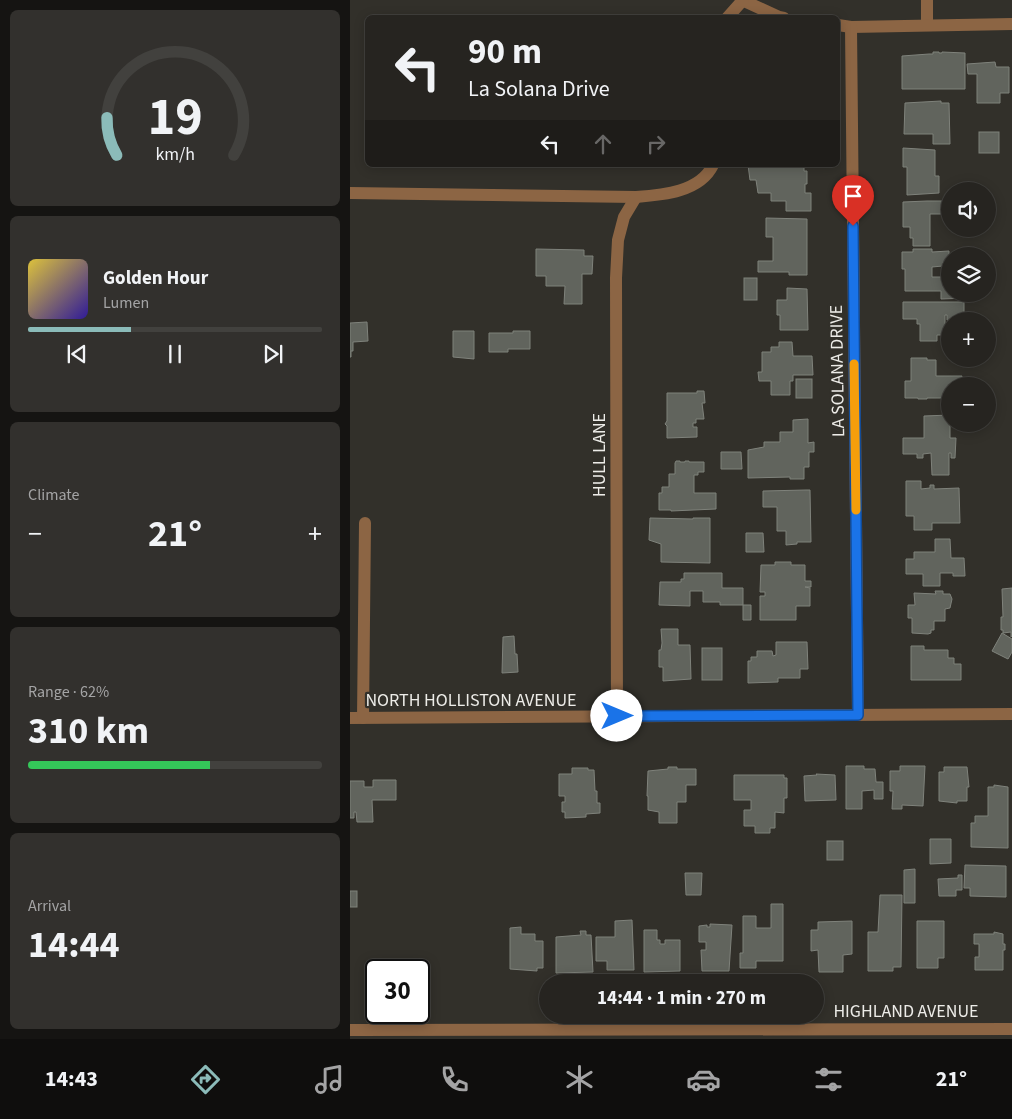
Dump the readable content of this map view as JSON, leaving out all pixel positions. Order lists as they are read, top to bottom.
{
  "streets": {
    "street": [
      "LA SOLANA DRIVE",
      "HULL LANE",
      "NORTH HOLLISTON AVENUE",
      "HIGHLAND AVENUE"
    ]
  },
  "crossings": [
    ["LA SOLANA DRIVE", "NORTH HOLLISTON AVENUE"],
    ["HULL LANE", "NORTH HOLLISTON AVENUE"]
  ],
  "page": {
    "turn": ["90 m", "La Solana Drive"],
    "map_buttons": ["+", "−"],
    "song": ["Golden Hour", "Lumen"],
    "tile": [
      "Climate",
      ["Range · 62%", "310 km"],
      ["Arrival", "14:44"]
    ],
    "heat": ["−", "21°", "+"],
    "limit": "30",
    "trip": "14:44 · 1 min · 270 m",
    "tabs": ["14:43", "21°"],
    "gauge": ["19", "km/h"]
  }
}
